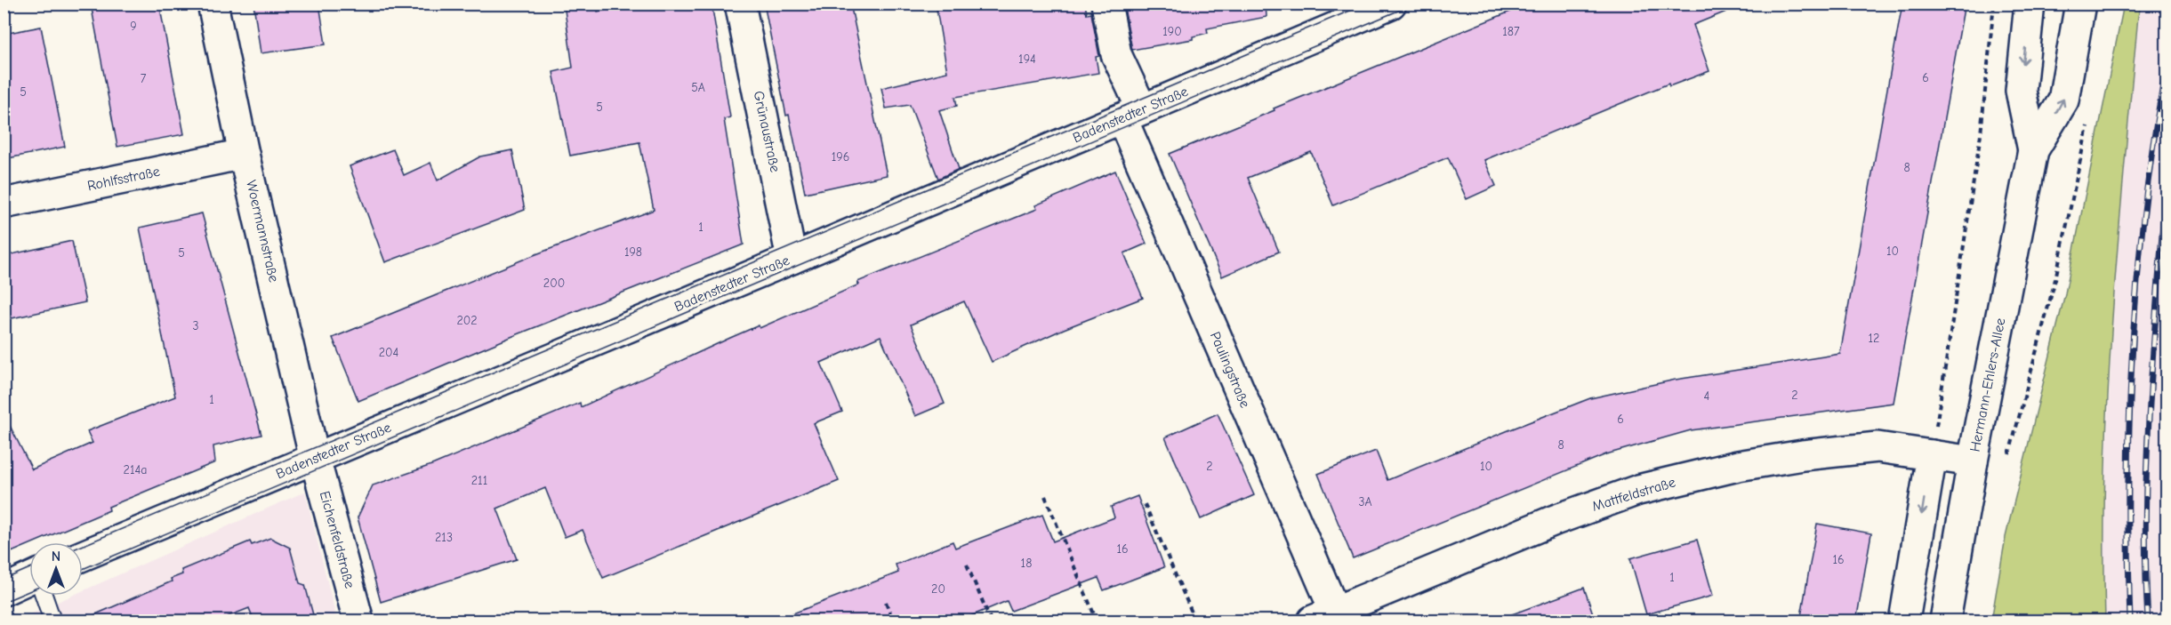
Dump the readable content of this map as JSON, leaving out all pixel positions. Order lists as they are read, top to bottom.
{
  "streets": {
    "street": [
      "Badenstedter Straße",
      "Grünaustraße",
      "Rohlfsstraße",
      "Woermannstraße",
      "Paulingstraße",
      "Hermann-Ehlers-Allee",
      "Mattfeldstraße",
      "Eichenfeldstraße"
    ]
  },
  "crossings": [
    ["Badenstedter Straße", "Grünaustraße"],
    ["Badenstedter Straße", "Woermannstraße"],
    ["Badenstedter Straße", "Paulingstraße"],
    ["Badenstedter Straße", "Eichenfeldstraße"],
    ["Rohlfsstraße", "Woermannstraße"],
    ["Woermannstraße", "Eichenfeldstraße"],
    ["Paulingstraße", "Mattfeldstraße"],
    ["Hermann-Ehlers-Allee", "Mattfeldstraße"]
  ],
  "house_numbers": [
    "9",
    "190",
    "187",
    "194",
    "6",
    "7",
    "5A",
    "5",
    "5",
    "196",
    "8",
    "1",
    "10",
    "198",
    "5",
    "200",
    "202",
    "3",
    "12",
    "204",
    "2",
    "4",
    "1",
    "6",
    "8",
    "2",
    "10",
    "214a",
    "211",
    "3A",
    "213",
    "16",
    "16",
    "18",
    "1",
    "20"
  ],
  "north": "top"
}
